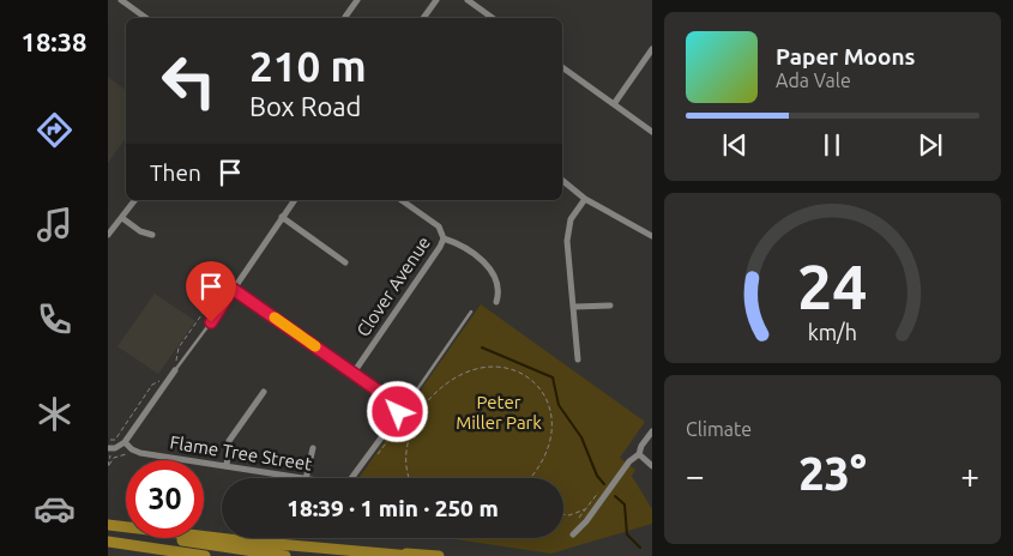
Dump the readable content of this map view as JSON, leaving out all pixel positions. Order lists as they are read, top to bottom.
{
  "streets": {
    "street": ["Clover Avenue", "Flame Tree Street"]
  },
  "parks": ["Peter Miller Park"],
  "page": {
    "tabs": "18:38",
    "turn": ["210 m", "Box Road"],
    "song": ["Paper Moons", "Ada Vale"],
    "then": "Then",
    "tile": "Climate",
    "heat": ["−", "23°", "+"],
    "limit": "30",
    "trip": "18:39 · 1 min · 250 m",
    "gauge": ["24", "km/h"]
  }
}
